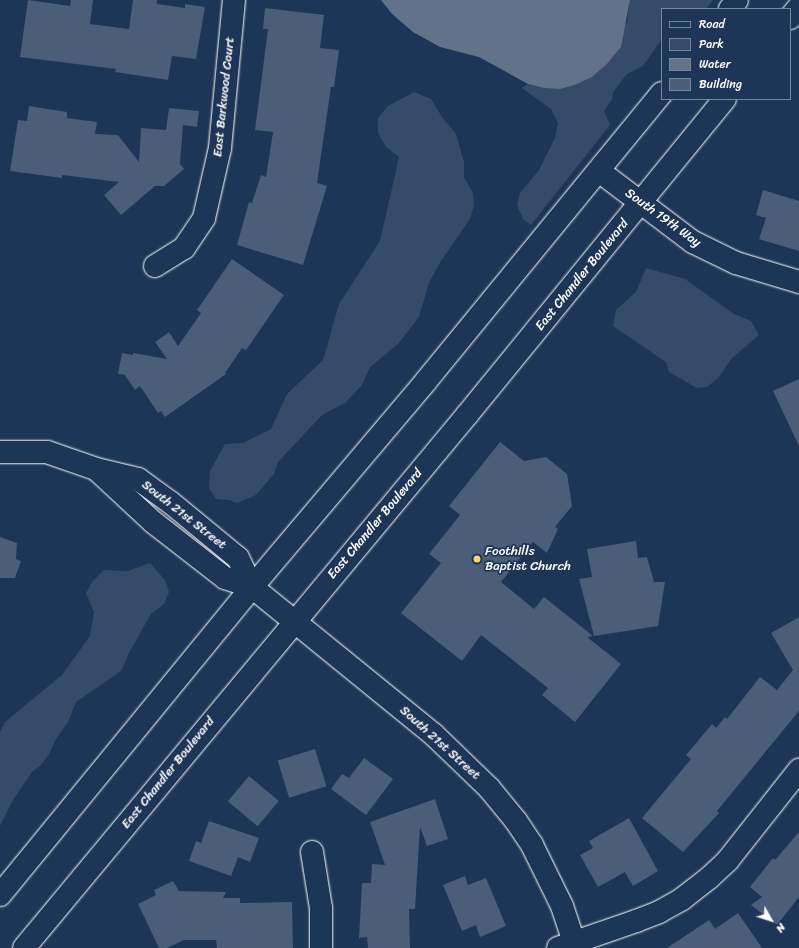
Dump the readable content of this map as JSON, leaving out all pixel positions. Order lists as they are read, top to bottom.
{
  "streets": {
    "main road": [
      "East Barkwood Court",
      "South 19th Way",
      "East Chandler Boulevard",
      "South 21st Street"
    ]
  },
  "crossings": [
    ["South 19th Way", "East Chandler Boulevard"],
    ["East Chandler Boulevard", "South 21st Street"]
  ],
  "places": ["Foothills Baptist Church"],
  "legend": [
    "Road",
    "Park",
    "Water",
    "Building"
  ],
  "north": "bottom right"
}
